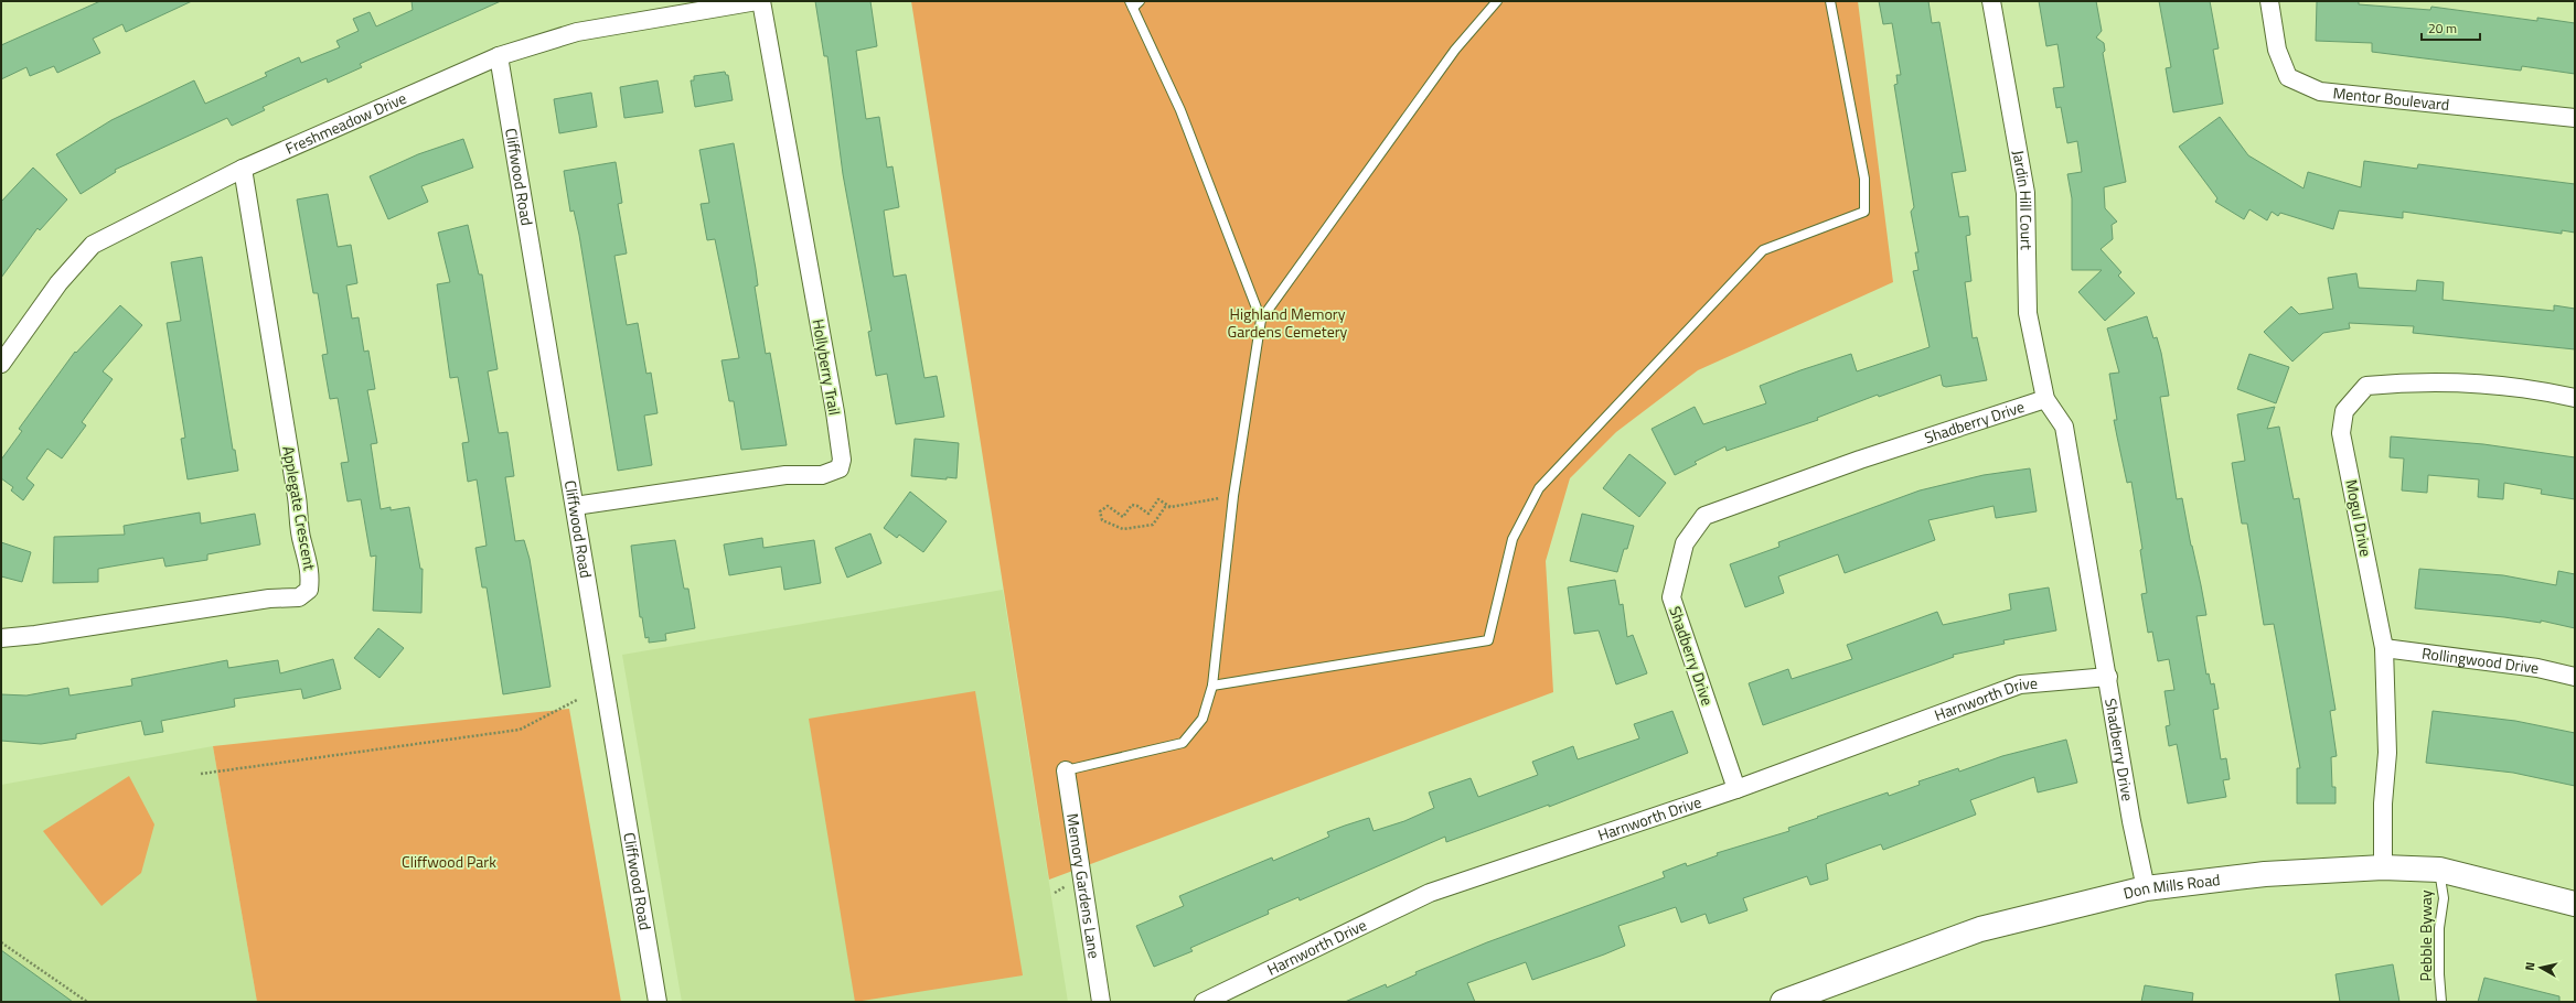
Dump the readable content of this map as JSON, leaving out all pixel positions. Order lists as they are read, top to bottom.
{
  "streets": {
    "main road": ["Don Mills Road"],
    "street": [
      "Mentor Boulevard",
      "Freshmeadow Drive",
      "Cliffwood Road",
      "Jardin Hill Court",
      "Hollyberry Trail",
      "Shadberry Drive",
      "Applegate Crescent",
      "Mogul Drive",
      "Rollingwood Drive",
      "Harnworth Drive",
      "Memory Gardens Lane"
    ],
    "lane": ["Pebble Byway"]
  },
  "crossings": [
    ["Freshmeadow Drive", "Cliffwood Road"],
    ["Freshmeadow Drive", "Applegate Crescent"],
    ["Cliffwood Road", "Hollyberry Trail"],
    ["Jardin Hill Court", "Shadberry Drive"],
    ["Shadberry Drive", "Harnworth Drive"],
    ["Shadberry Drive", "Don Mills Road"],
    ["Mogul Drive", "Rollingwood Drive"],
    ["Mogul Drive", "Don Mills Road"],
    ["Don Mills Road", "Pebble Byway"]
  ],
  "parks": ["Highland Memory Gardens Cemetery", "Cliffwood Park"],
  "scale_bar": "20 m",
  "north": "left"
}
